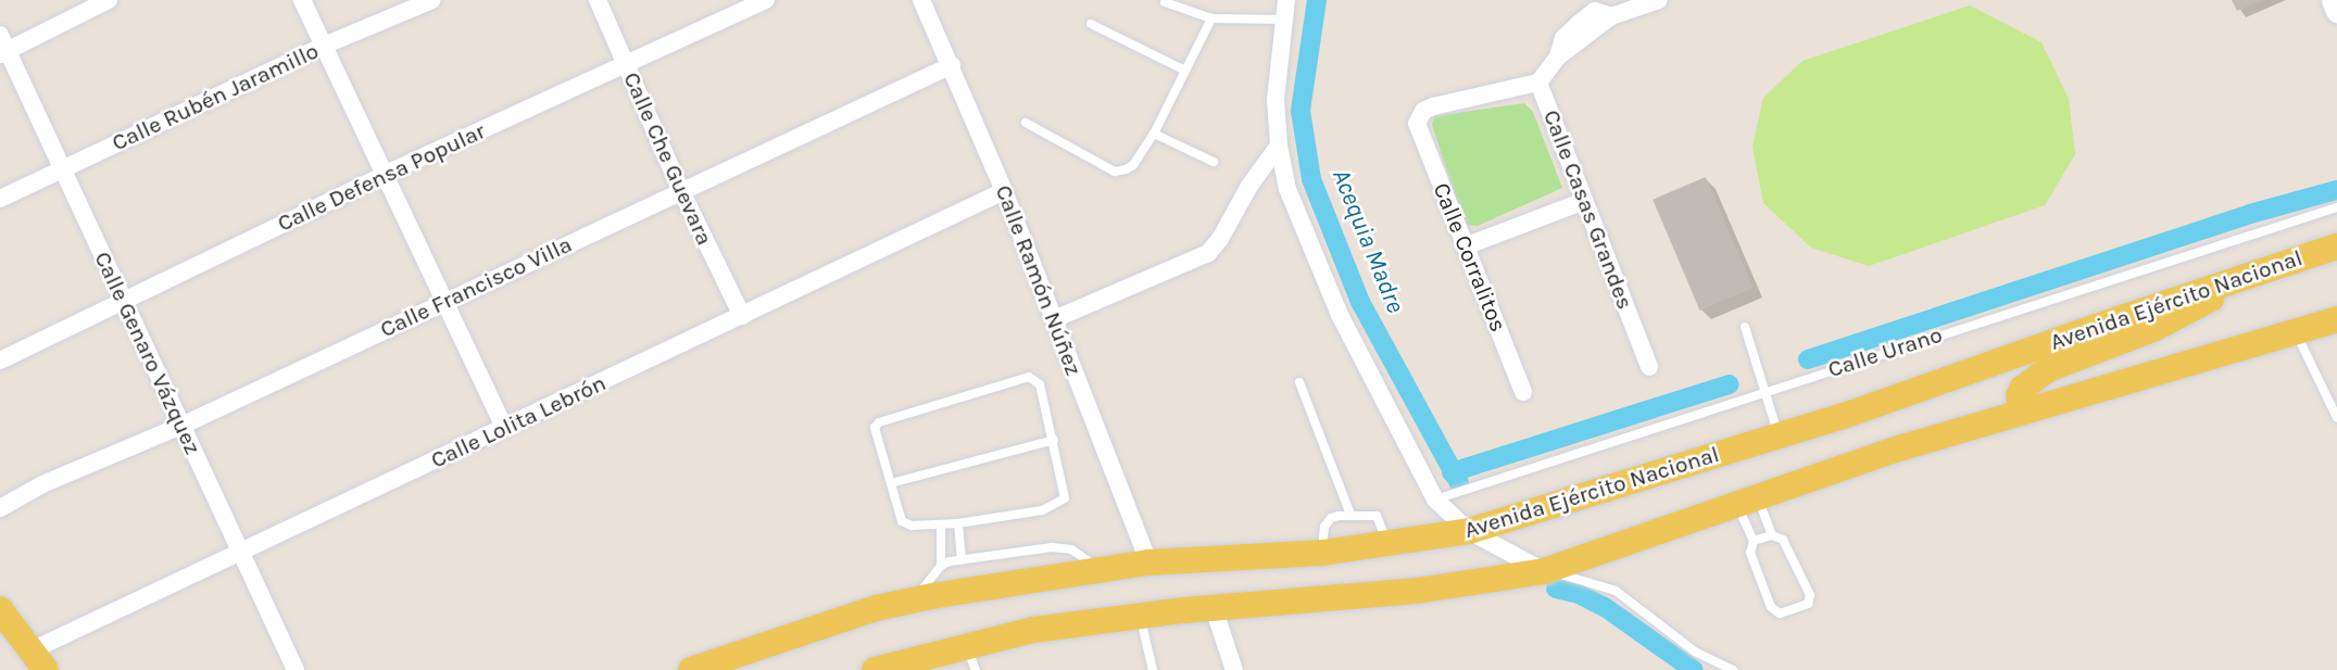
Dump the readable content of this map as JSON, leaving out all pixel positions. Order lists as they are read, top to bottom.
{
  "streets": {
    "main road": ["Avenida Ejército Nacional"],
    "street": [
      "Calle Rubén Jaramillo",
      "Calle Che Guevara",
      "Calle Defensa Popular",
      "Calle Casas Grandes",
      "Calle Corralitos",
      "Calle Ramón Núñez",
      "Calle Francisco Villa",
      "Calle Genaro Vázquez",
      "Calle Lolita Lebrón"
    ],
    "lane": ["Calle Urano"]
  },
  "crossings": [
    ["Calle Rubén Jaramillo", "Calle Genaro Vázquez"],
    ["Calle Che Guevara", "Calle Defensa Popular"],
    ["Calle Che Guevara", "Calle Francisco Villa"],
    ["Calle Che Guevara", "Calle Lolita Lebrón"],
    ["Calle Defensa Popular", "Calle Genaro Vázquez"],
    ["Calle Casas Grandes", "Calle Corralitos"],
    ["Calle Ramón Núñez", "Calle Francisco Villa"],
    ["Calle Ramón Núñez", "Avenida Ejército Nacional"],
    ["Calle Ramón Núñez", "Calle Lolita Lebrón"],
    ["Calle Francisco Villa", "Calle Genaro Vázquez"],
    ["Calle Genaro Vázquez", "Calle Lolita Lebrón"]
  ],
  "water": ["Acequia Madre"]
}
